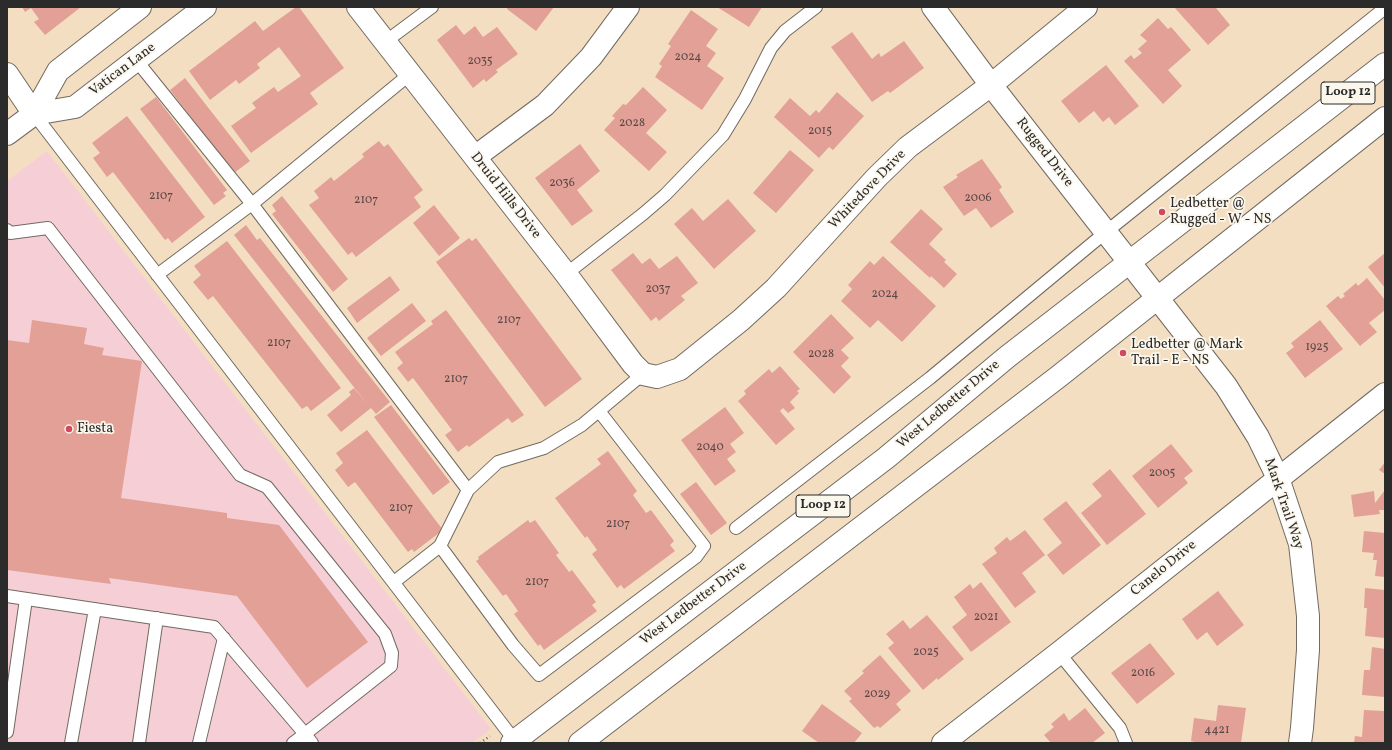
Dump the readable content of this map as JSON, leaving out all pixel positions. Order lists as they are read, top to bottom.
{
  "streets": {
    "street": [
      "Vatican Lane",
      "Loop 12",
      "Rugged Drive",
      "Whitedove Drive",
      "Druid Hills Drive",
      "West Ledbetter Drive",
      "Mark Trail Way",
      "Canelo Drive"
    ]
  },
  "crossings": [
    ["Loop 12", "Rugged Drive"],
    ["Loop 12", "Mark Trail Way"],
    ["Rugged Drive", "Whitedove Drive"],
    ["Rugged Drive", "West Ledbetter Drive"],
    ["Rugged Drive", "Mark Trail Way"],
    ["Whitedove Drive", "Druid Hills Drive"],
    ["Mark Trail Way", "Canelo Drive"]
  ],
  "places": ["Ledbetter @ Rugged - W - NS", "Ledbetter @ Mark Trail - E - NS", "Fiesta"],
  "house_numbers": [
    "2024",
    "2035",
    "2028",
    "2015",
    "2036",
    "2107",
    "2006",
    "2107",
    "2037",
    "2024",
    "2107",
    "2107",
    "1925",
    "2028",
    "2107",
    "2040",
    "2005",
    "2107",
    "2107",
    "2107",
    "2021",
    "2025",
    "2016",
    "2029",
    "4421"
  ]
}
